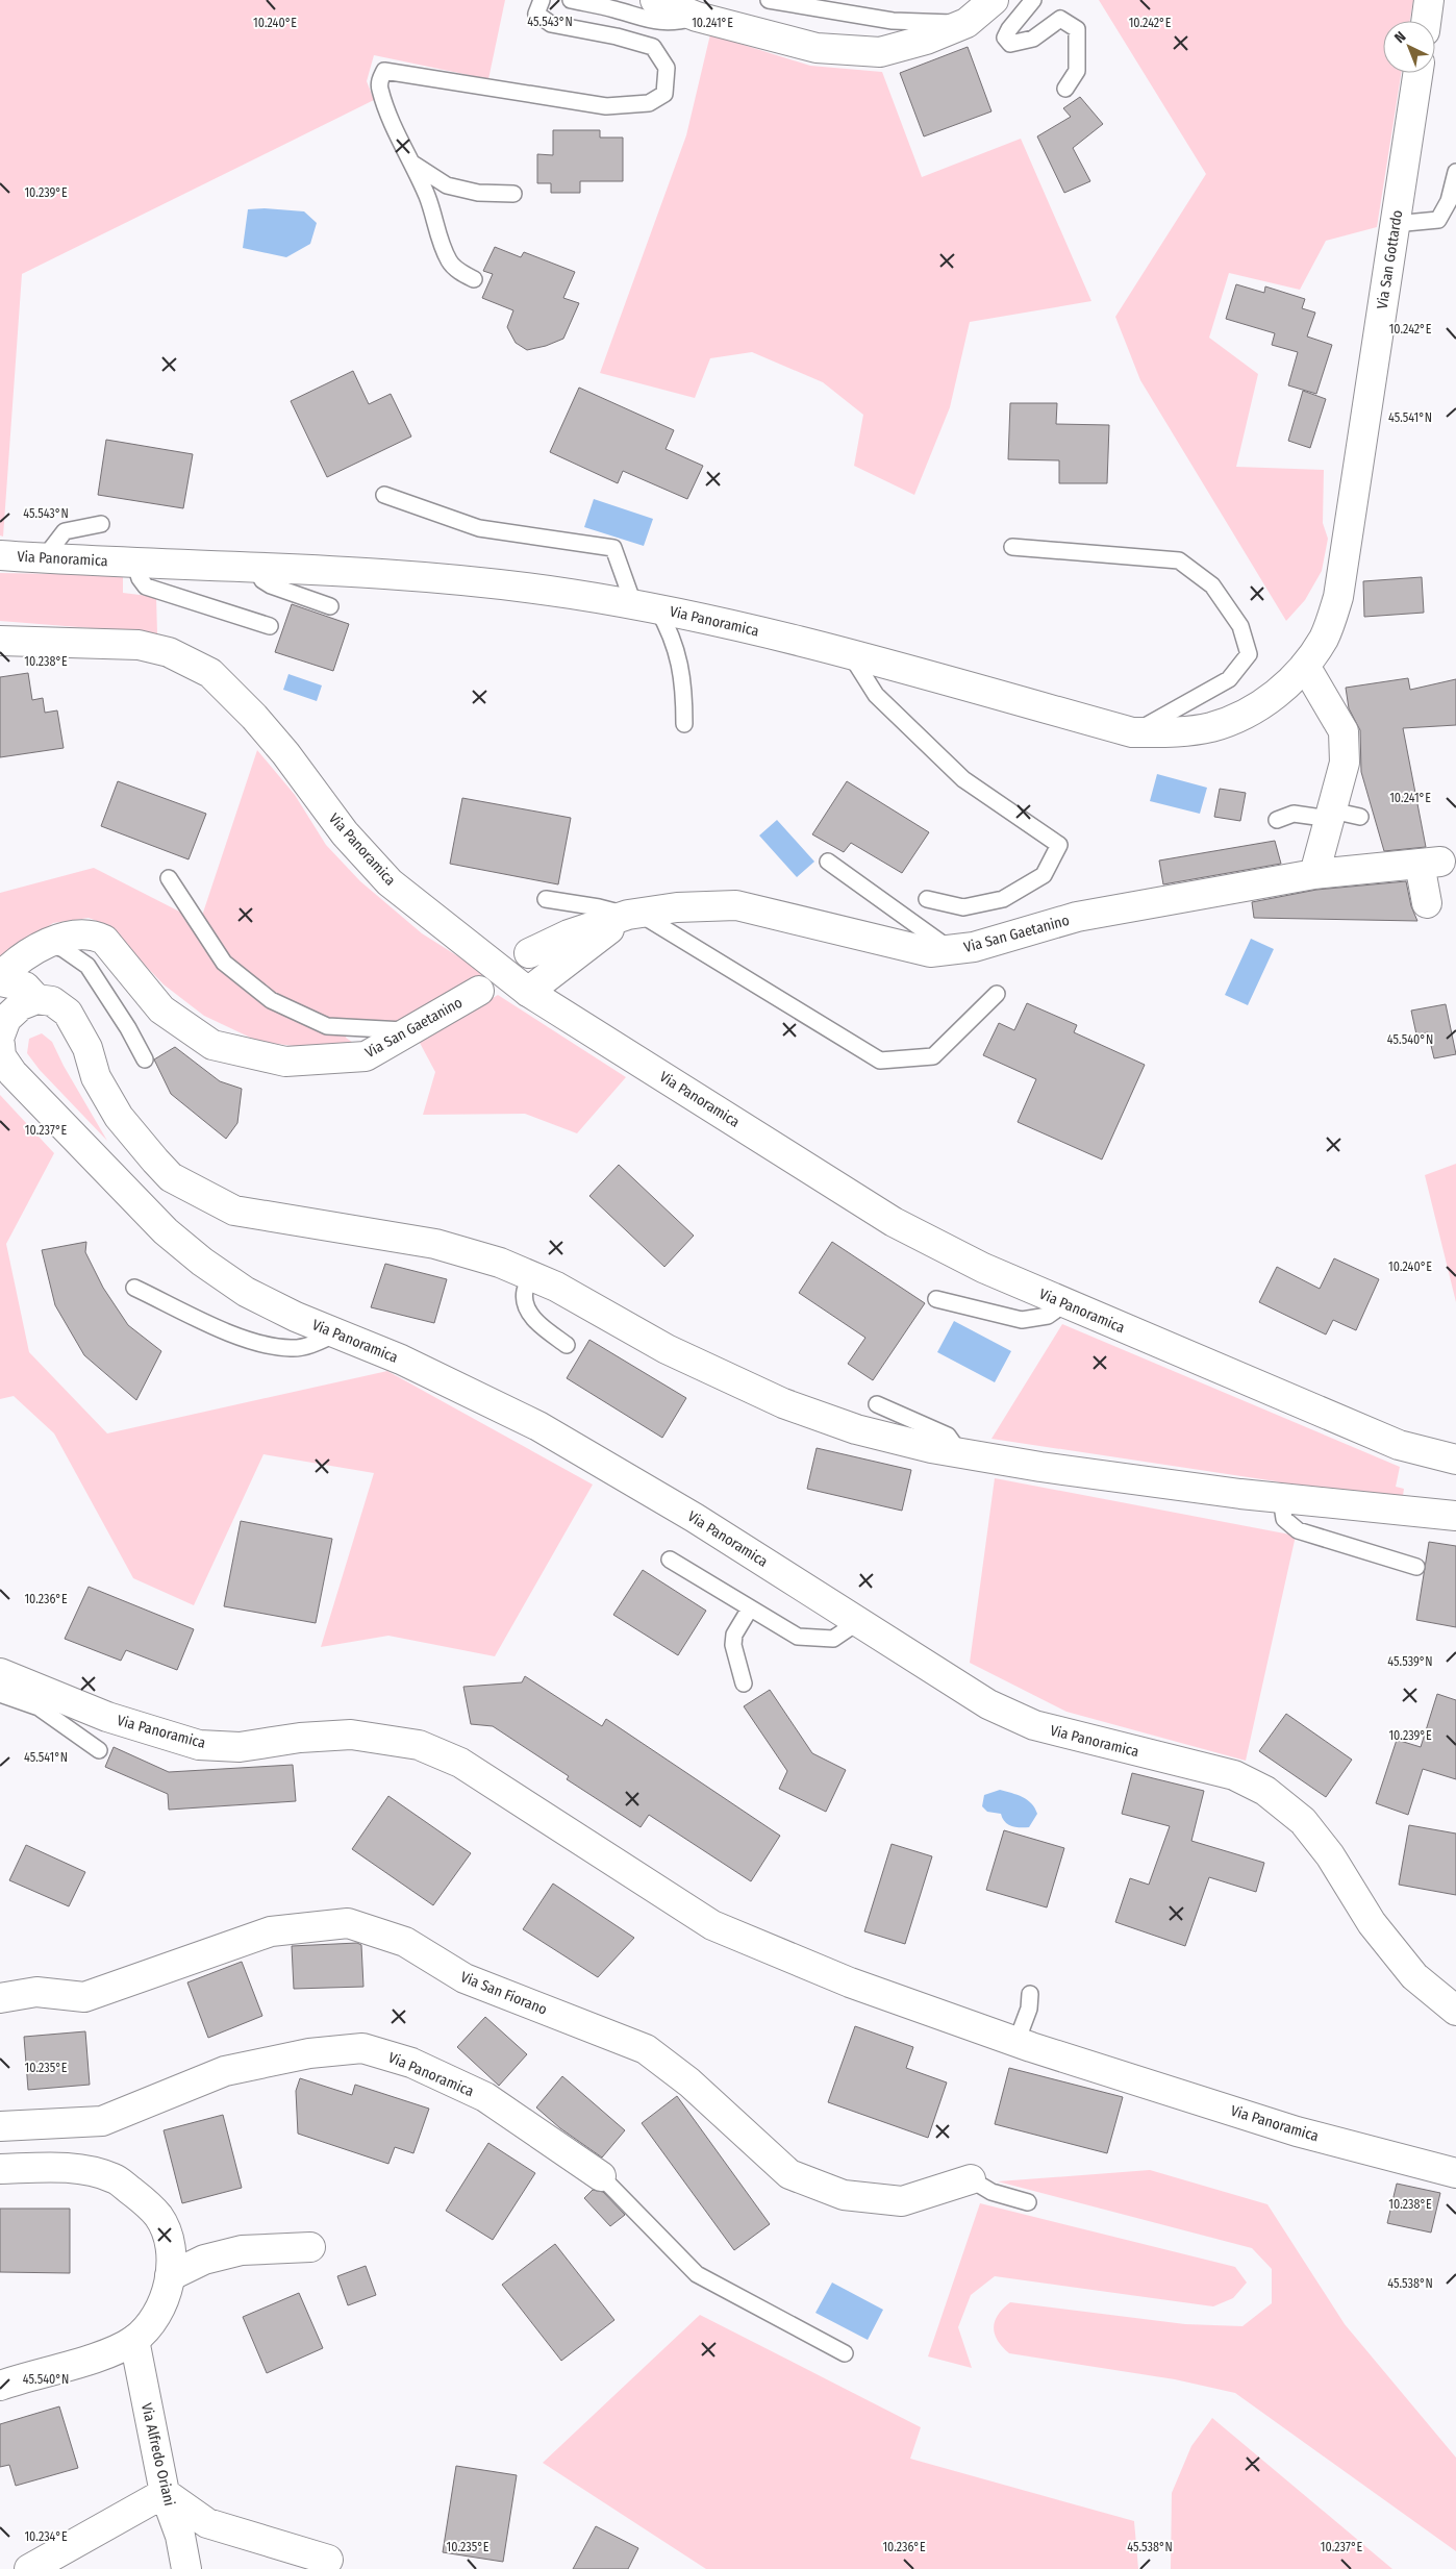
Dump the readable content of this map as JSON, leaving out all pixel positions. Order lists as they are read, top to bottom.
{
  "streets": {
    "street": [
      "Via San Gottardo",
      "Via Panoramica",
      "Via San Gaetanino",
      "Via San Fiorano",
      "Via Alfredo Oriani"
    ]
  },
  "crossings": [
    ["Via San Gottardo", "Via Panoramica"],
    ["Via Panoramica", "Via San Gaetanino"]
  ],
  "north": "top left",
  "coordinates": [
    "45.543°N",
    "10.240°E",
    "10.241°E",
    "10.242°E",
    "10.239°E",
    "45.541°N",
    "10.238°E",
    "45.540°N",
    "10.237°E",
    "10.236°E",
    "45.539°N",
    "10.235°E",
    "45.538°N",
    "10.234°E"
  ]
}
